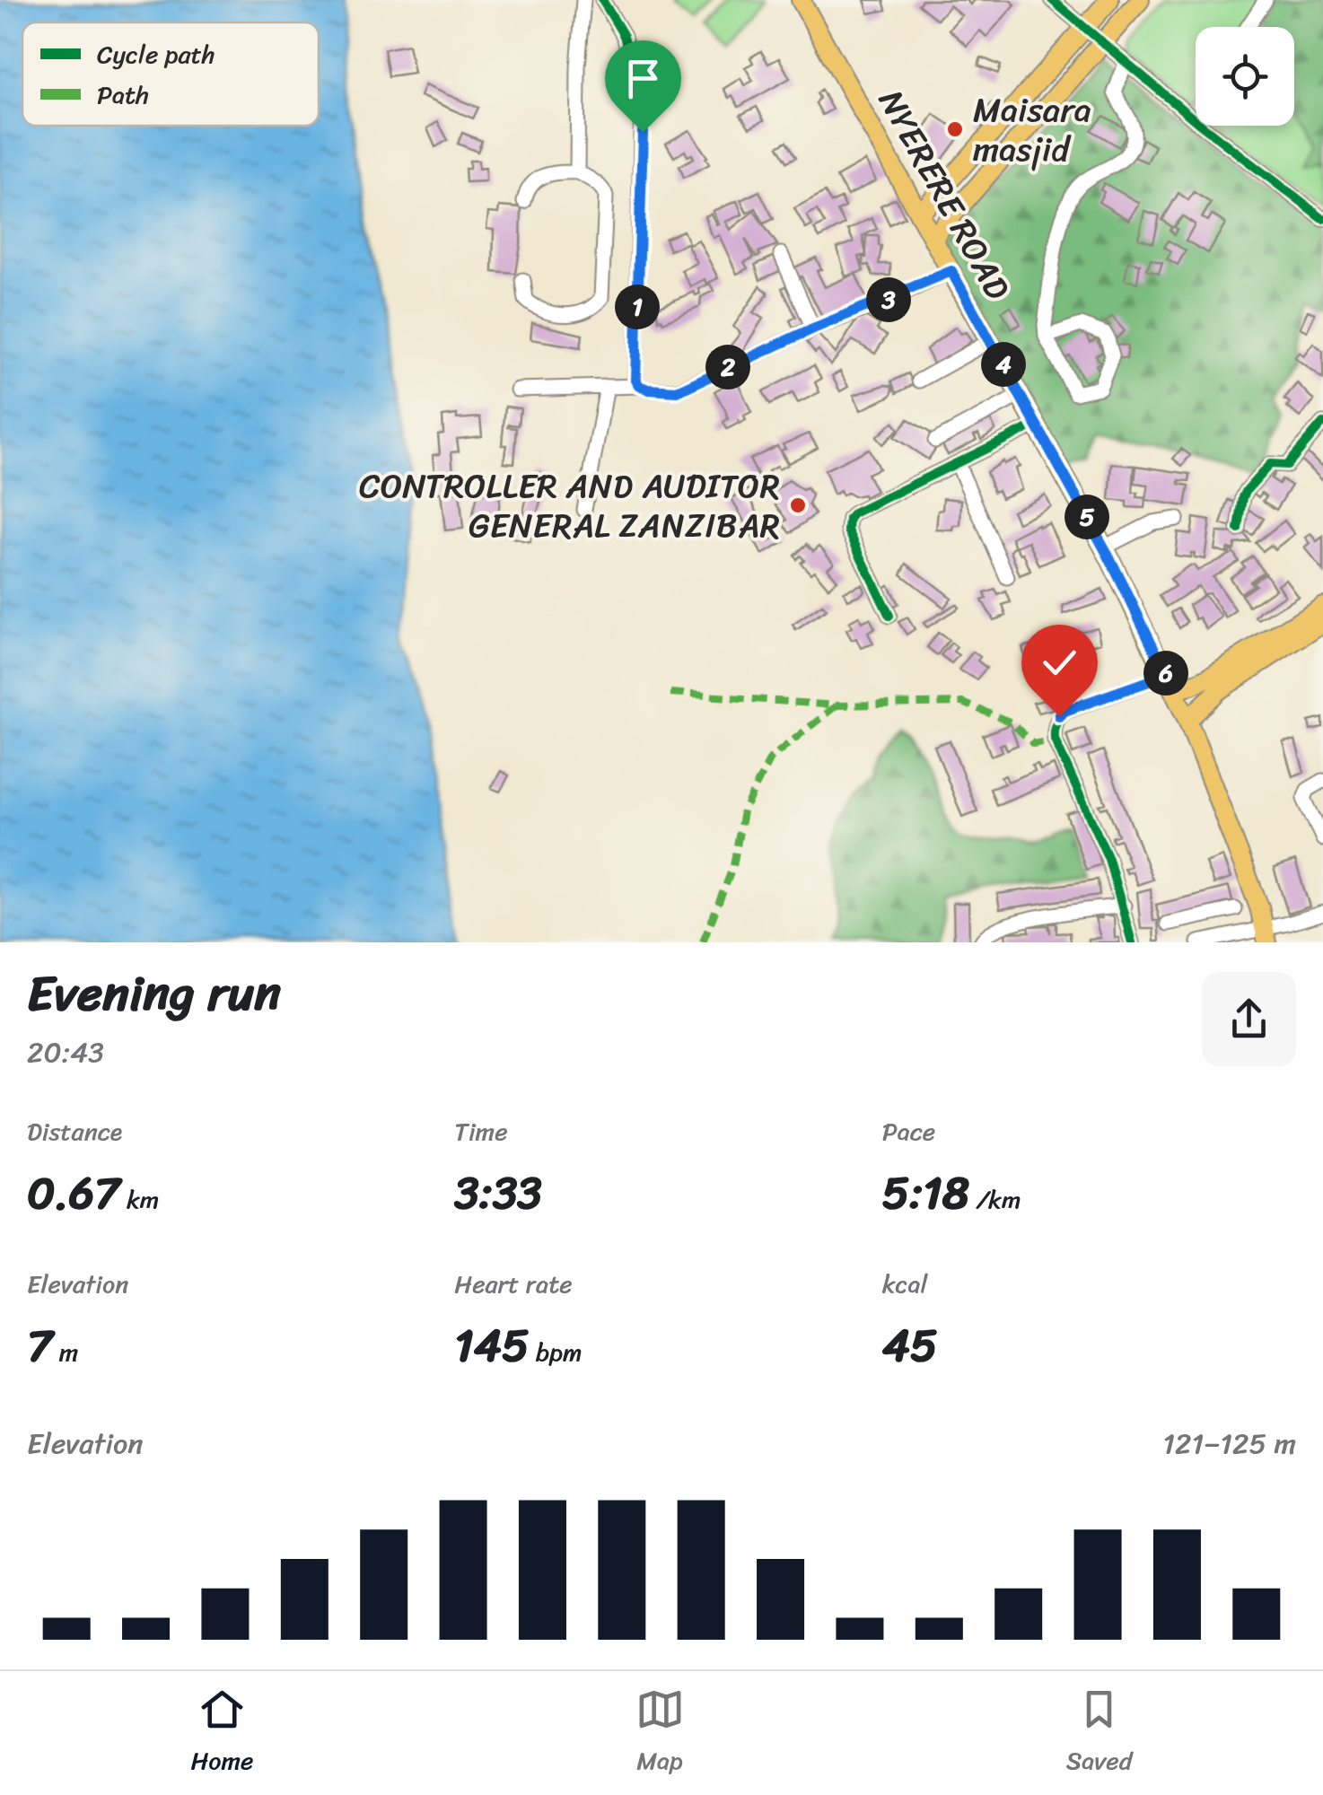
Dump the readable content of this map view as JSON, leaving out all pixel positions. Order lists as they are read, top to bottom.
{
  "streets": {
    "main road": ["NYERERE ROAD"]
  },
  "places": ["Maisara masjid", "CONTROLLER AND AUDITOR GENERAL ZANZIBAR"],
  "legend": ["Cycle path", "Path"],
  "page": {
    "pins": [
      "3",
      "1",
      "4",
      "2",
      "5",
      "6"
    ],
    "heading": ["Evening run", "20:43"],
    "stats": [
      ["Distance", "0.67 km"],
      ["Time", "3:33"],
      ["Pace", "5:18 /km"],
      ["Elevation", "7 m"],
      ["Heart rate", "145 bpm"],
      ["kcal", "45"]
    ],
    "chart": ["Elevation", "121–125 m"],
    "tabs": ["Home", "Map", "Saved"]
  }
}
